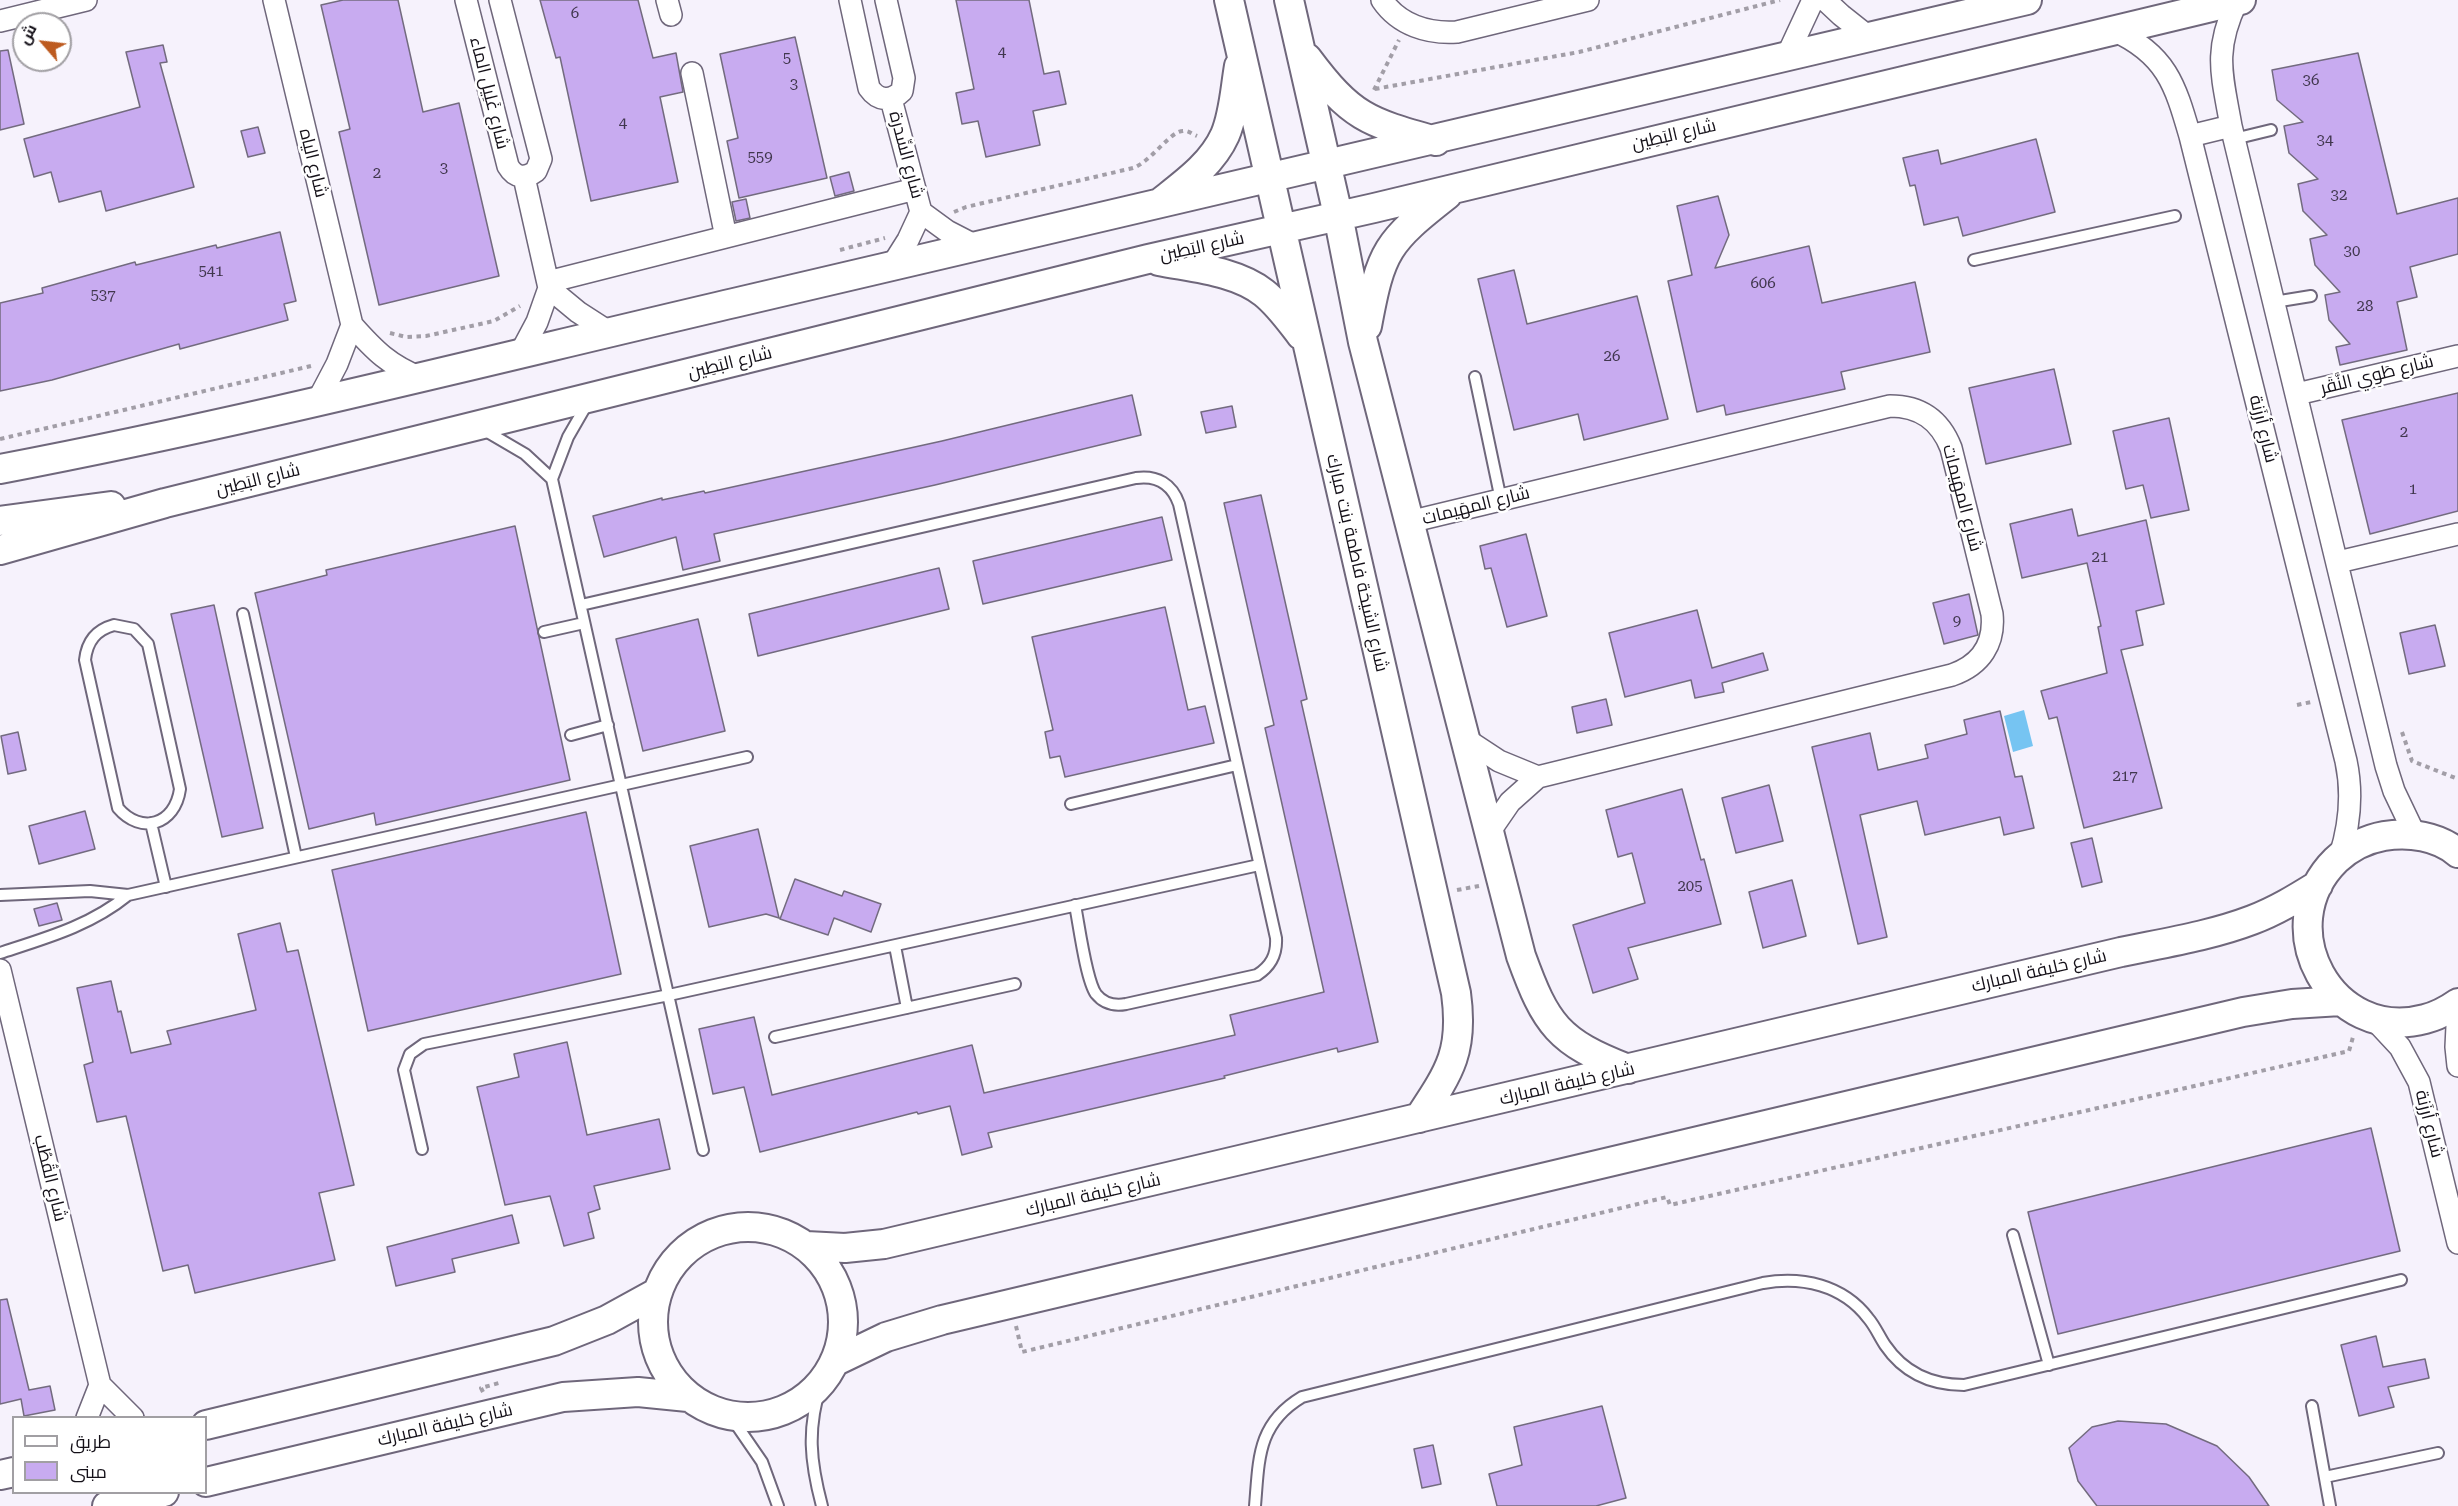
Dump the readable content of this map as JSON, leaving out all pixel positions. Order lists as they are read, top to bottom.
{
  "streets": {
    "main road": ["شارع البَطِين", "شارع الشيخة فاطمة بنت مبارك", "شارع خليفة المبارك"],
    "street": [
      "شارع غَلِيل الماء",
      "شارع السِّدرة",
      "شارع الياه",
      "شارع طَوِي النَّقَر",
      "شارع أرزَنة",
      "شارع المهَيمات",
      "شارع القُطُب"
    ]
  },
  "crossings": [
    ["شارع البَطِين", "شارع أرزَنة"],
    ["شارع البَطِين", "شارع الشيخة فاطمة بنت مبارك"],
    ["شارع الشيخة فاطمة بنت مبارك", "شارع خليفة المبارك"]
  ],
  "house_numbers": [
    "6",
    "4",
    "5",
    "36",
    "3",
    "4",
    "34",
    "559",
    "3",
    "2",
    "32",
    "30",
    "541",
    "606",
    "537",
    "28",
    "26",
    "2",
    "1",
    "21",
    "9",
    "217",
    "205"
  ],
  "legend": ["طريق", "مبنى"],
  "north": "top left"
}
